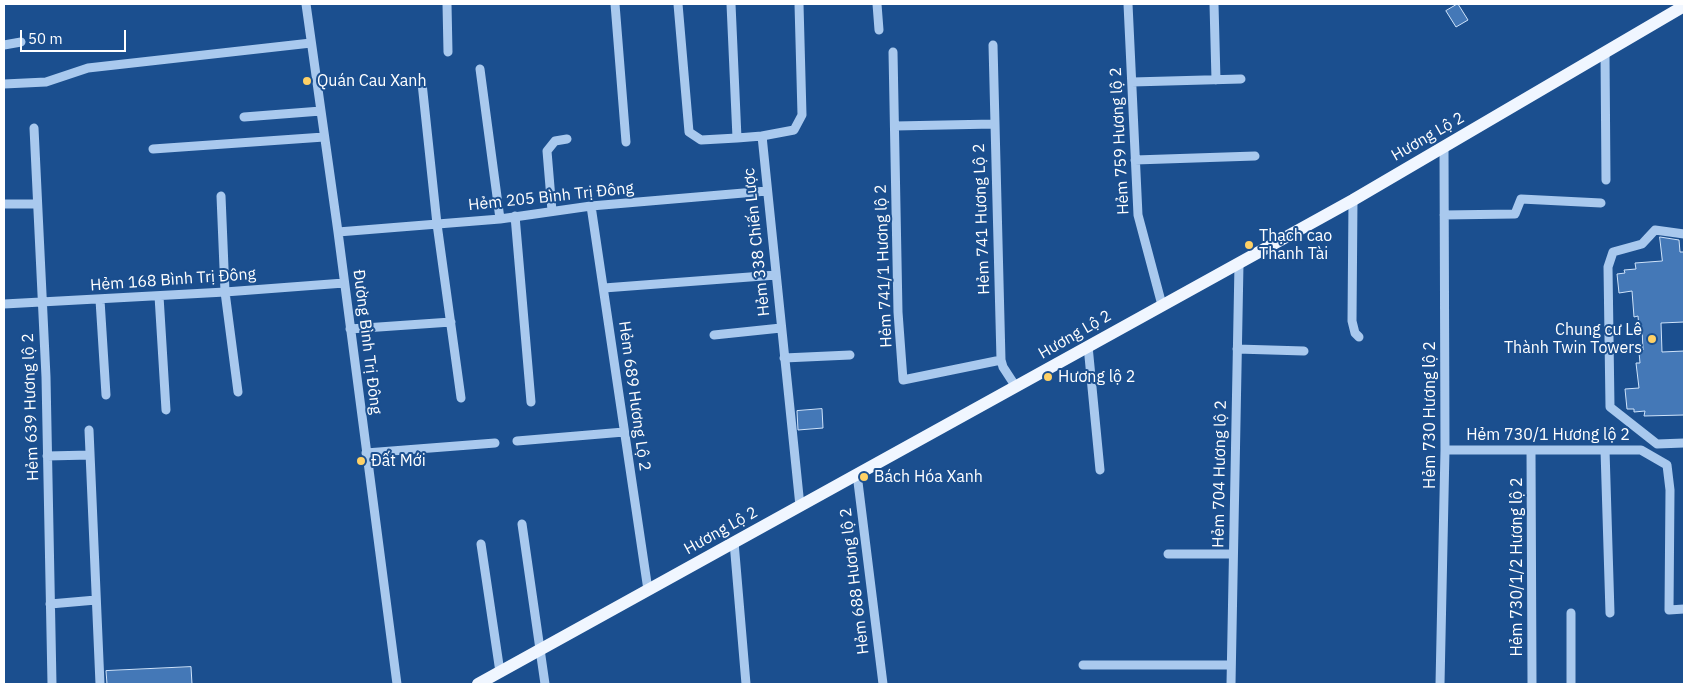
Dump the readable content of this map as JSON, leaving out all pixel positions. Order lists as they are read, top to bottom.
{
  "streets": {
    "main road": ["Hương Lộ 2"],
    "street": [
      "Hẻm 759 Hương lộ 2",
      "Hẻm 205 Bình Trị Đông",
      "Hẻm 741 Hương Lộ 2",
      "Hẻm 338 Chiến Lược",
      "Hẻm 741/1 Hương lộ 2",
      "Hẻm 168 Bình Trị Đông",
      "Đường Bình Trị Đông",
      "Hẻm 689 Hương Lộ 2",
      "Hẻm 639 Hương lộ 2",
      "Hẻm 730 Hương lộ 2",
      "Hẻm 730/1 Hương lộ 2",
      "Hẻm 704 Hương lộ 2",
      "Hẻm 730/1/2 Hương lộ 2",
      "Hẻm 688 Hương lộ 2"
    ]
  },
  "crossings": [
    ["Hương Lộ 2", "Hẻm 759 Hương lộ 2"],
    ["Hương Lộ 2", "Hẻm 741 Hương Lộ 2"],
    ["Hương Lộ 2", "Hẻm 338 Chiến Lược"],
    ["Hương Lộ 2", "Hẻm 689 Hương Lộ 2"],
    ["Hương Lộ 2", "Hẻm 730 Hương lộ 2"],
    ["Hương Lộ 2", "Hẻm 704 Hương lộ 2"],
    ["Hương Lộ 2", "Hẻm 688 Hương lộ 2"],
    ["Hẻm 205 Bình Trị Đông", "Hẻm 338 Chiến Lược"],
    ["Hẻm 205 Bình Trị Đông", "Đường Bình Trị Đông"],
    ["Hẻm 205 Bình Trị Đông", "Hẻm 689 Hương Lộ 2"],
    ["Hẻm 741 Hương Lộ 2", "Hẻm 741/1 Hương lộ 2"],
    ["Hẻm 168 Bình Trị Đông", "Đường Bình Trị Đông"],
    ["Hẻm 168 Bình Trị Đông", "Hẻm 639 Hương lộ 2"],
    ["Hẻm 730 Hương lộ 2", "Hẻm 730/1 Hương lộ 2"],
    ["Hẻm 730/1 Hương lộ 2", "Hẻm 730/1/2 Hương lộ 2"]
  ],
  "places": [
    "Quán Cau Xanh",
    "Thạch cao Thanh Tài",
    "Chung cư Lê Thành Twin Towers",
    "Hương lộ 2",
    "Đất Mới",
    "Bách Hóa Xanh"
  ],
  "scale_bar": "50 m"
}
